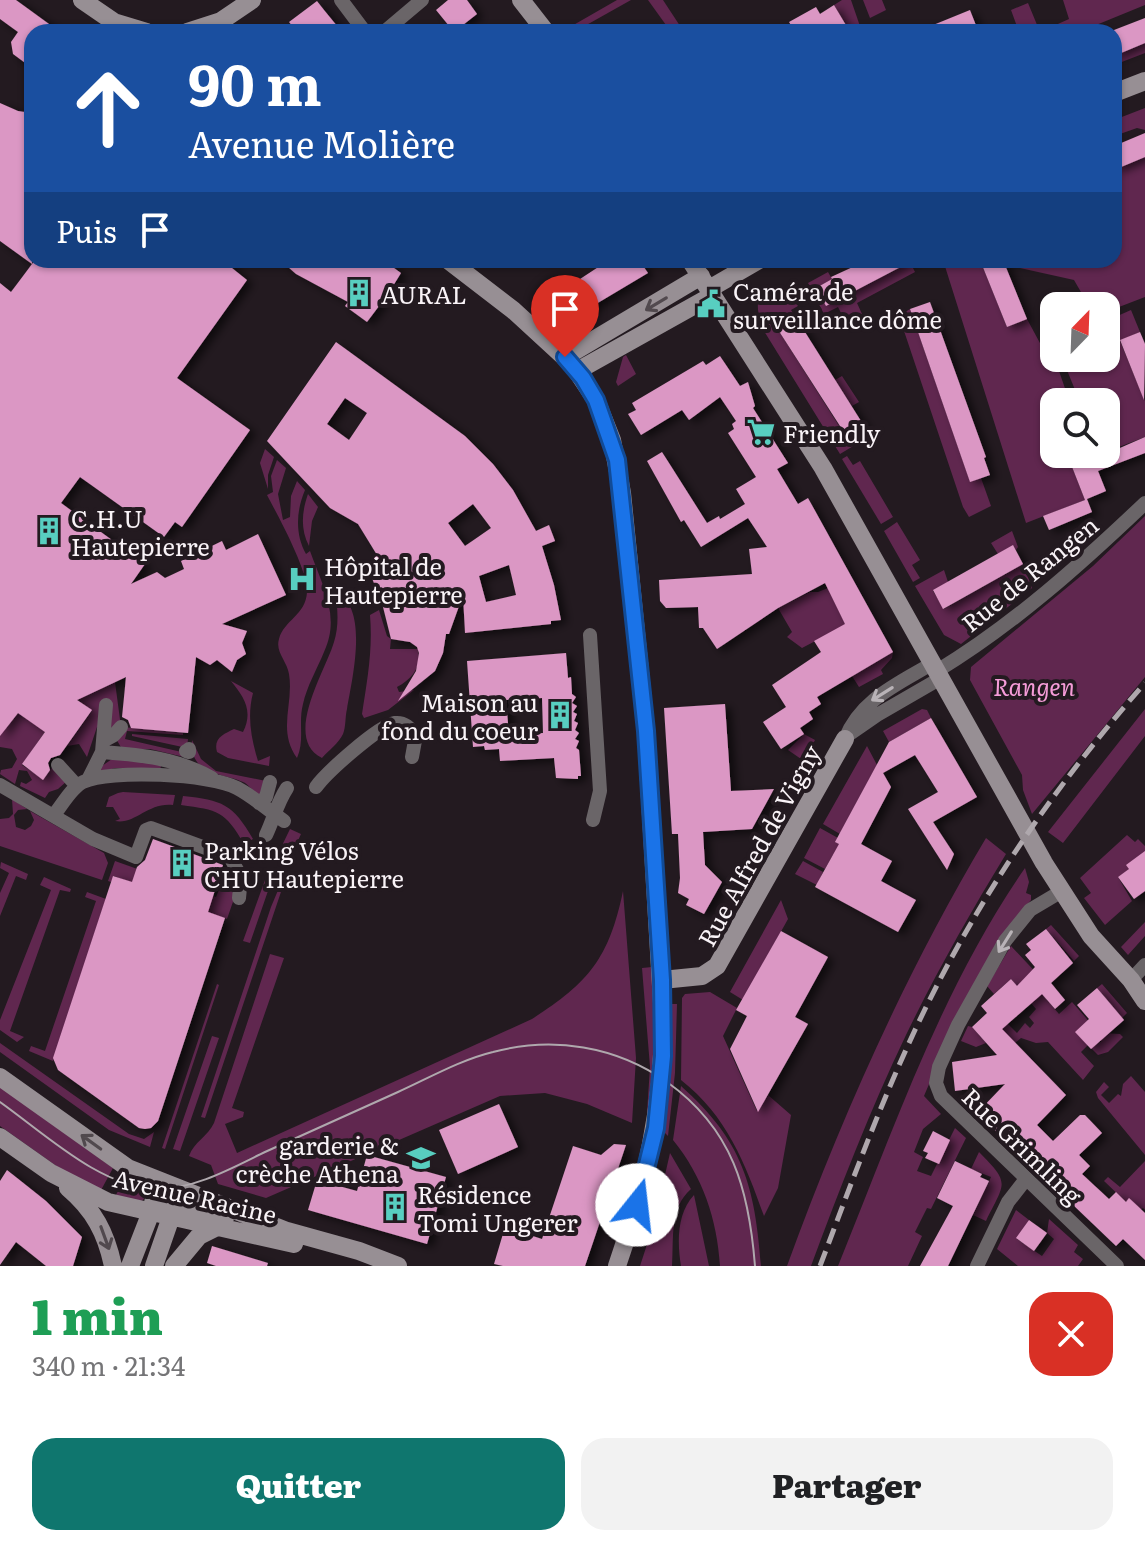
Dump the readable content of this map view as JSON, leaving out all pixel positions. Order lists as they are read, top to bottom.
{
  "streets": {
    "street": [
      "Rue de Rangen",
      "Rue Alfred de Vigny",
      "Rue Grimling",
      "Avenue Racine"
    ]
  },
  "crossings": [
    ["Rue de Rangen", "Rue Alfred de Vigny"]
  ],
  "parks": ["Rangen"],
  "places": {
    "building": [
      "AURAL",
      "C.H.U Hautepierre",
      "Maison au fond du coeur",
      "Parking Vélos CHU Hautepierre",
      "Résidence Tomi Ungerer"
    ],
    "public building": ["Caméra de surveillance dôme"],
    "supermarket": ["Friendly"],
    "hospital": ["Hôpital de Hautepierre"],
    "school or university": ["garderie & crèche Athena"]
  },
  "north": "top right",
  "page": {
    "turn": ["90 m", "Avenue Molière"],
    "then": "Puis",
    "heading": ["1 min", "340 m · 21:34"],
    "buttons": ["Quitter", "Partager"]
  }
}
